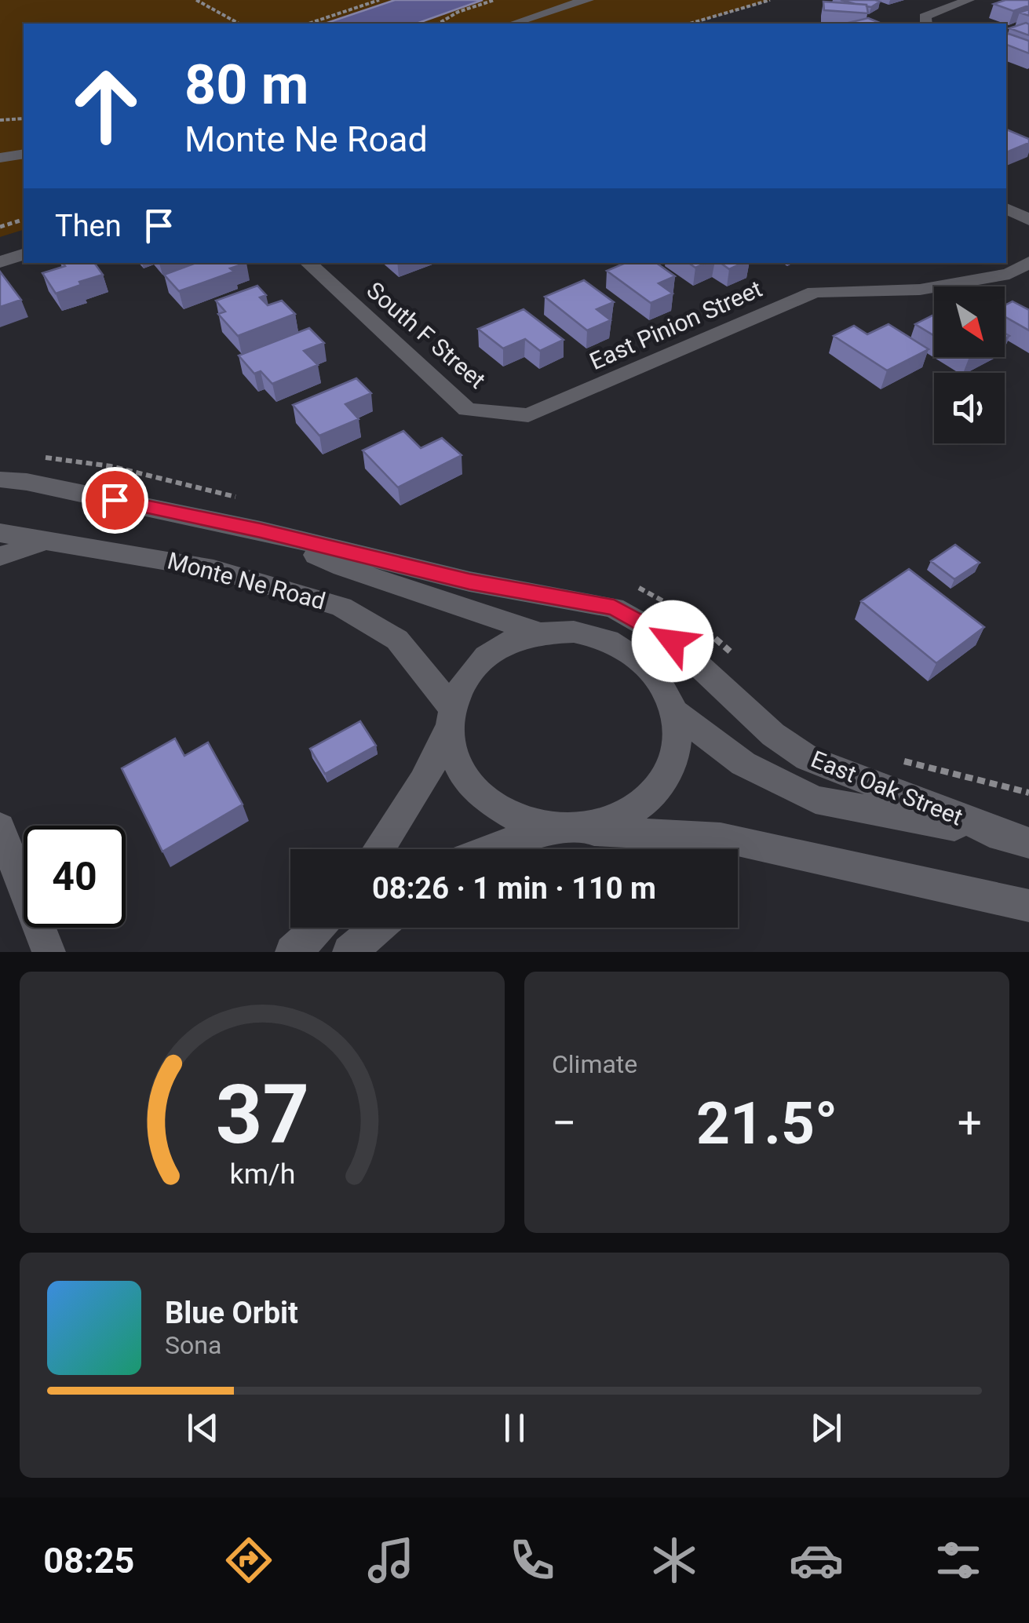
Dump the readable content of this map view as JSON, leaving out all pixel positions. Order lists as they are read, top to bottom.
{
  "streets": {
    "street": [
      "East Pinion Street",
      "South F Street",
      "Monte Ne Road",
      "East Oak Street"
    ]
  },
  "crossings": [
    ["East Pinion Street", "South F Street"],
    ["Monte Ne Road", "East Oak Street"]
  ],
  "north": "bottom right",
  "page": {
    "turn": ["80 m", "Monte Ne Road"],
    "then": "Then",
    "limit": "40",
    "trip": "08:26 · 1 min · 110 m",
    "tile": "Climate",
    "heat": ["−", "21.5°", "+"],
    "song": ["Blue Orbit", "Sona"],
    "tabs": "08:25",
    "gauge": ["37", "km/h"]
  }
}
